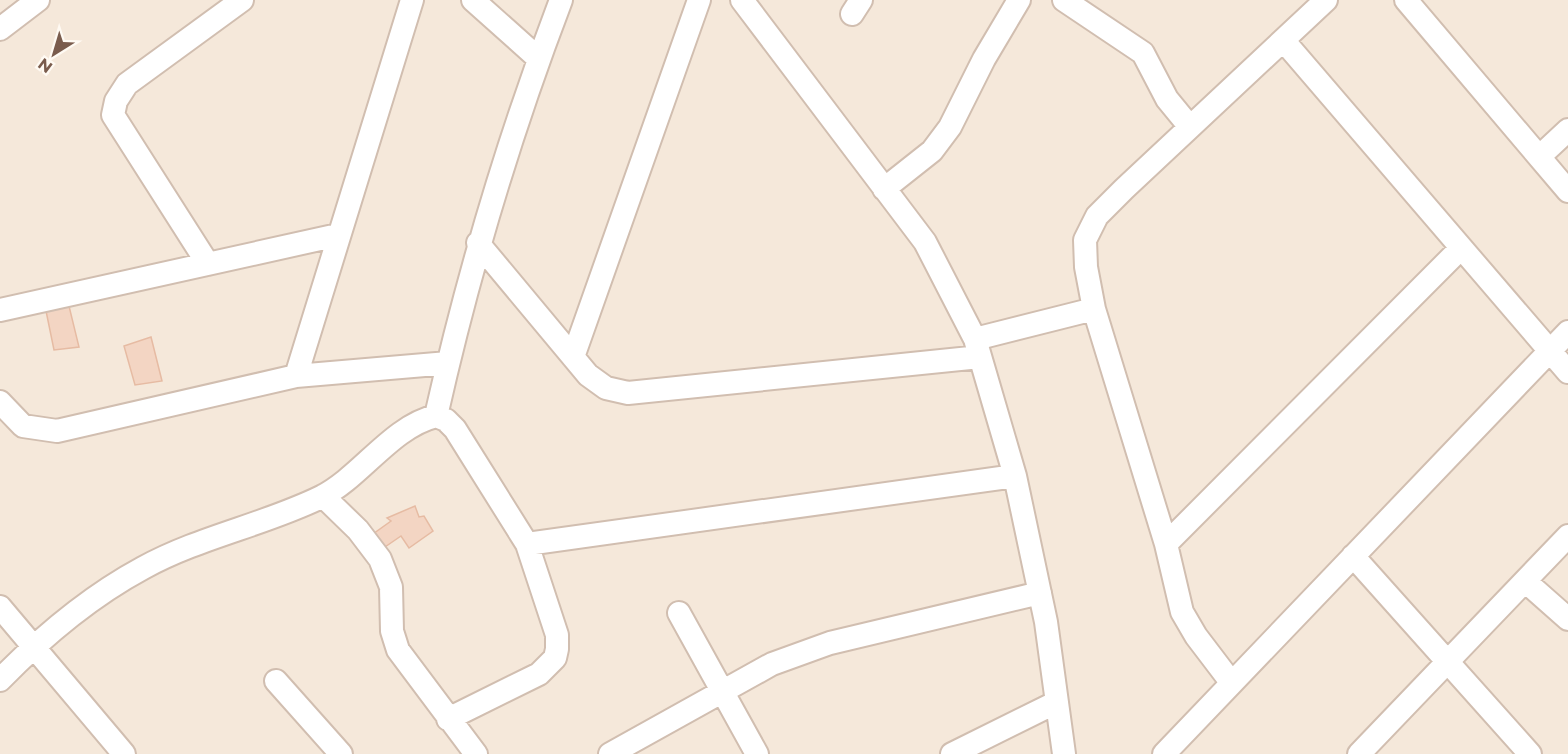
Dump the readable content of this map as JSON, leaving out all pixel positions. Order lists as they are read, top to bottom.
{
  "north": "bottom left"
}
